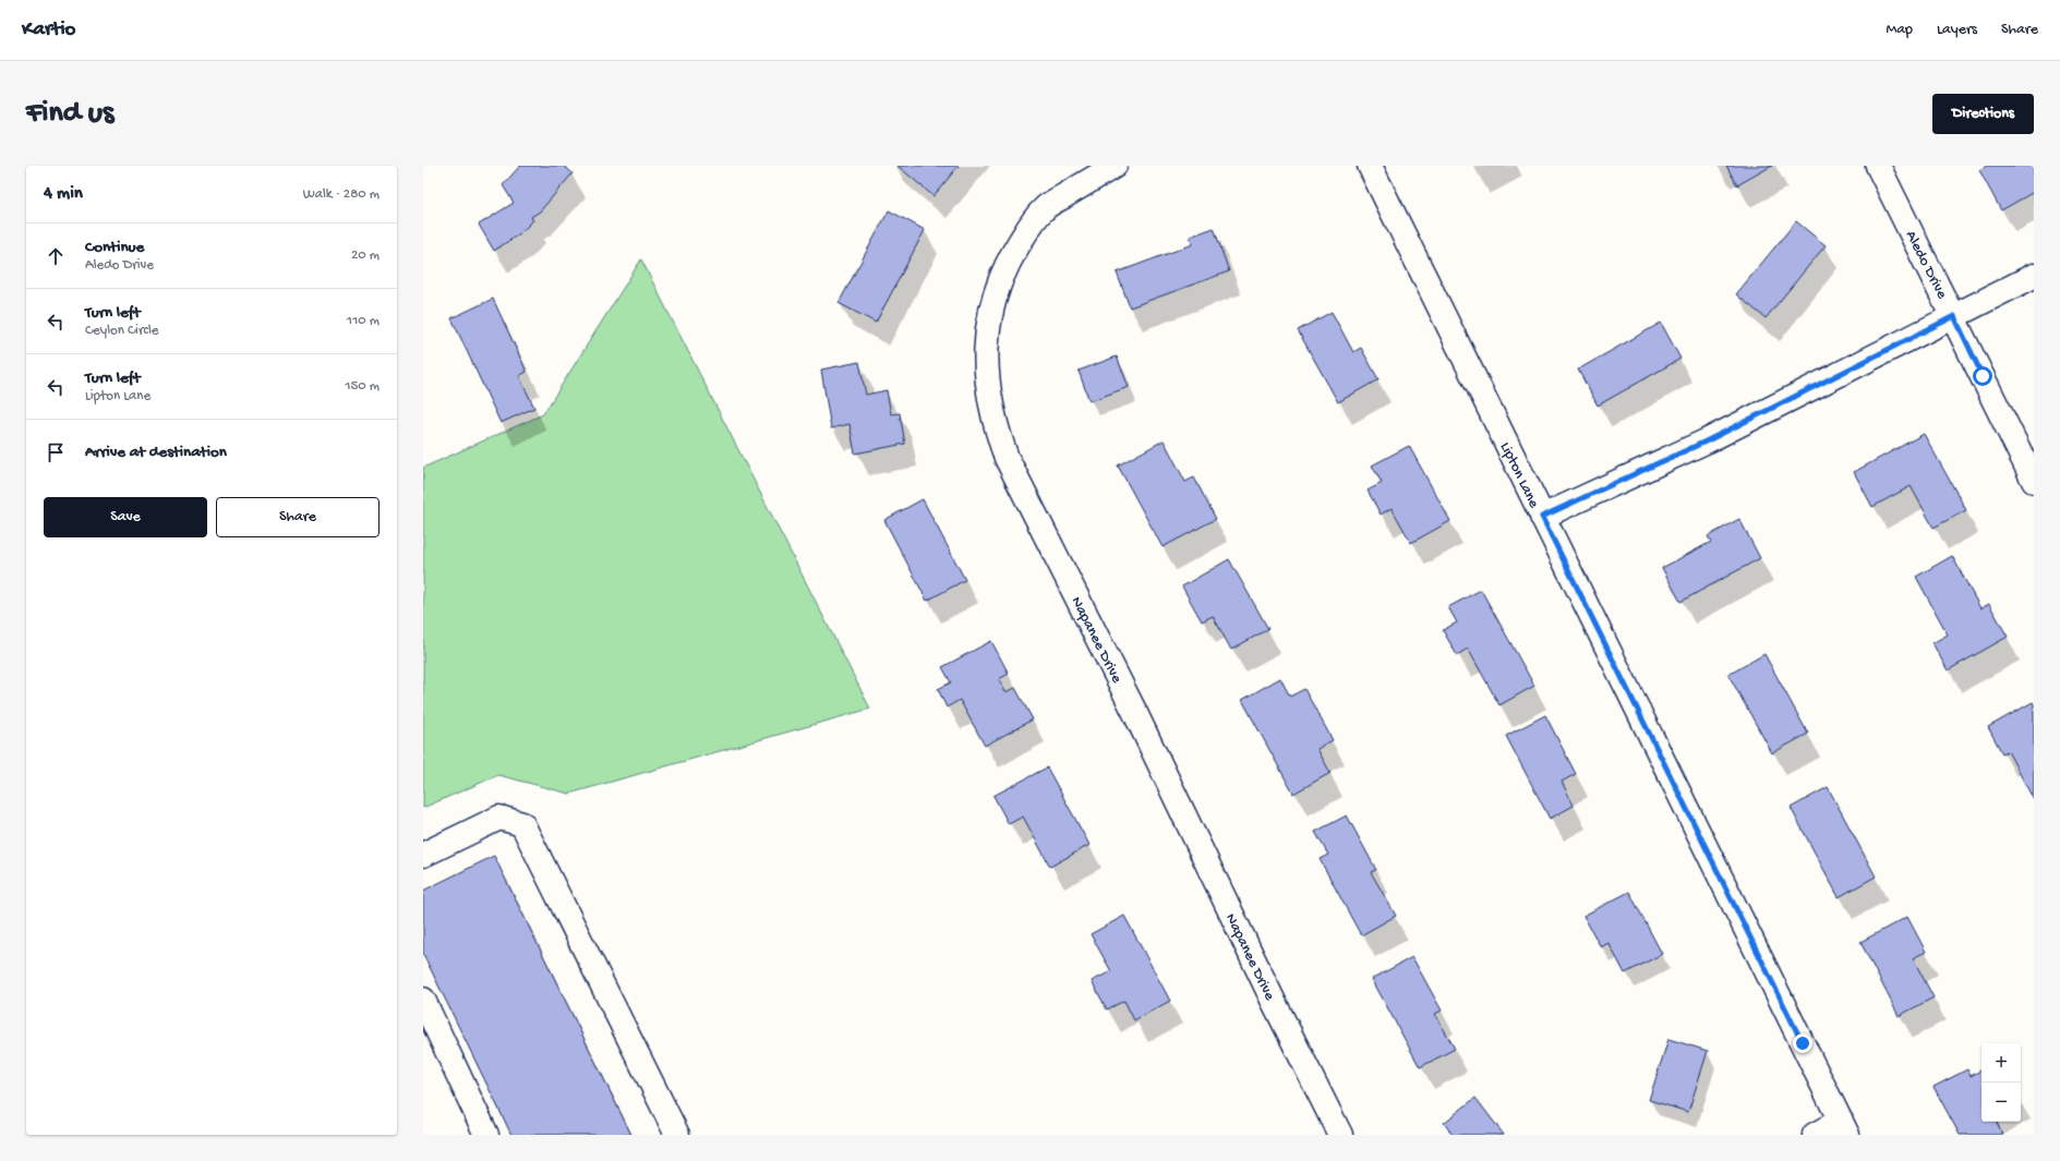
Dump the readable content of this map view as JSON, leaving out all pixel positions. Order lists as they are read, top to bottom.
{
  "streets": {
    "street": ["Aledo Drive", "Lipton Lane", "Napanee Drive"]
  },
  "page": {
    "header": "Kartio",
    "nav": ["Map", "Layers", "Share"],
    "buttons": [
      "Directions",
      ["Save", "Share"]
    ],
    "title": "Find us",
    "heading": ["4 min", "Walk · 280 m"],
    "list": [
      ["Continue", "Aledo Drive", "20 m"],
      ["Turn left", "Ceylon Circle", "110 m"],
      ["Turn left", "Lipton Lane", "150 m"],
      "Arrive at destination"
    ],
    "map_buttons": ["+", "−"]
  }
}
